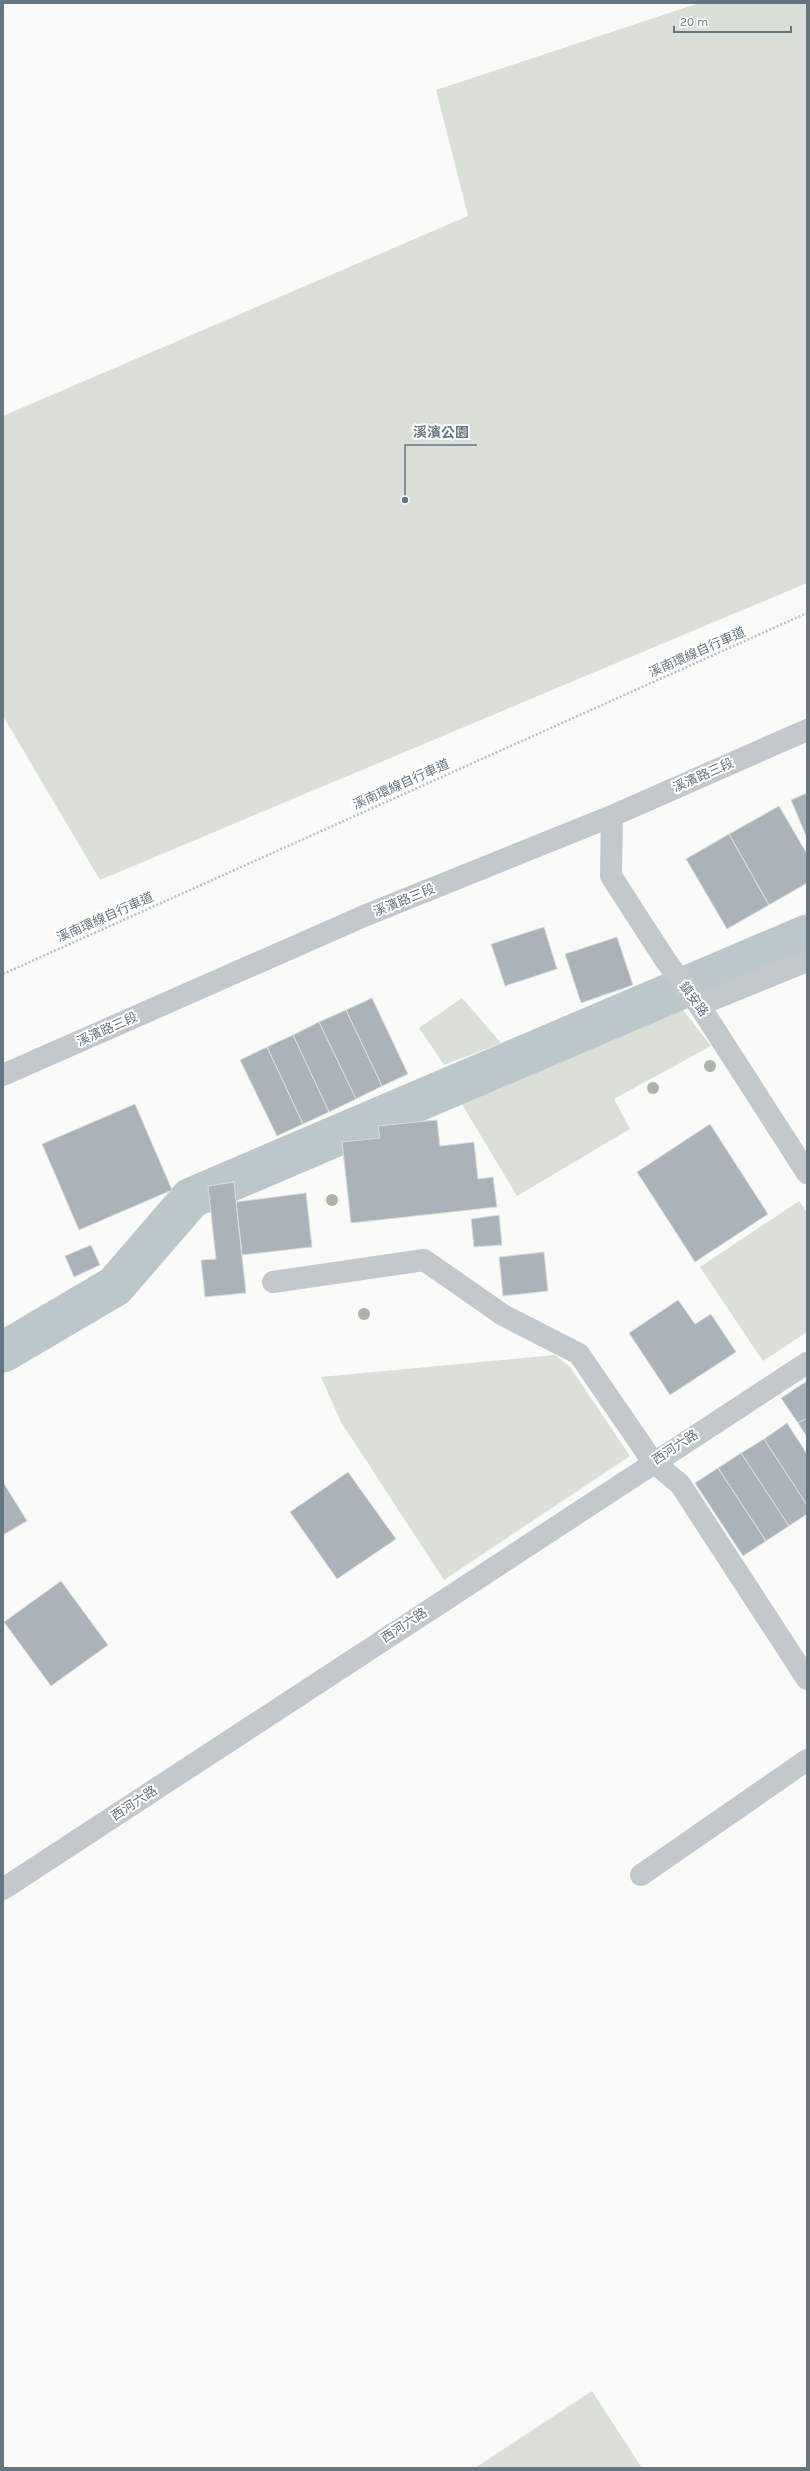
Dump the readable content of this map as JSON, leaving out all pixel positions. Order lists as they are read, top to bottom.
{
  "streets": {
    "street": ["溪濱路三段", "鎮安路", "西河六路"],
    "path": ["溪南環線自行車道"]
  },
  "crossings": [
    ["溪濱路三段", "鎮安路"]
  ],
  "places": ["溪濱公園"],
  "scale_bar": "20 m"
}
